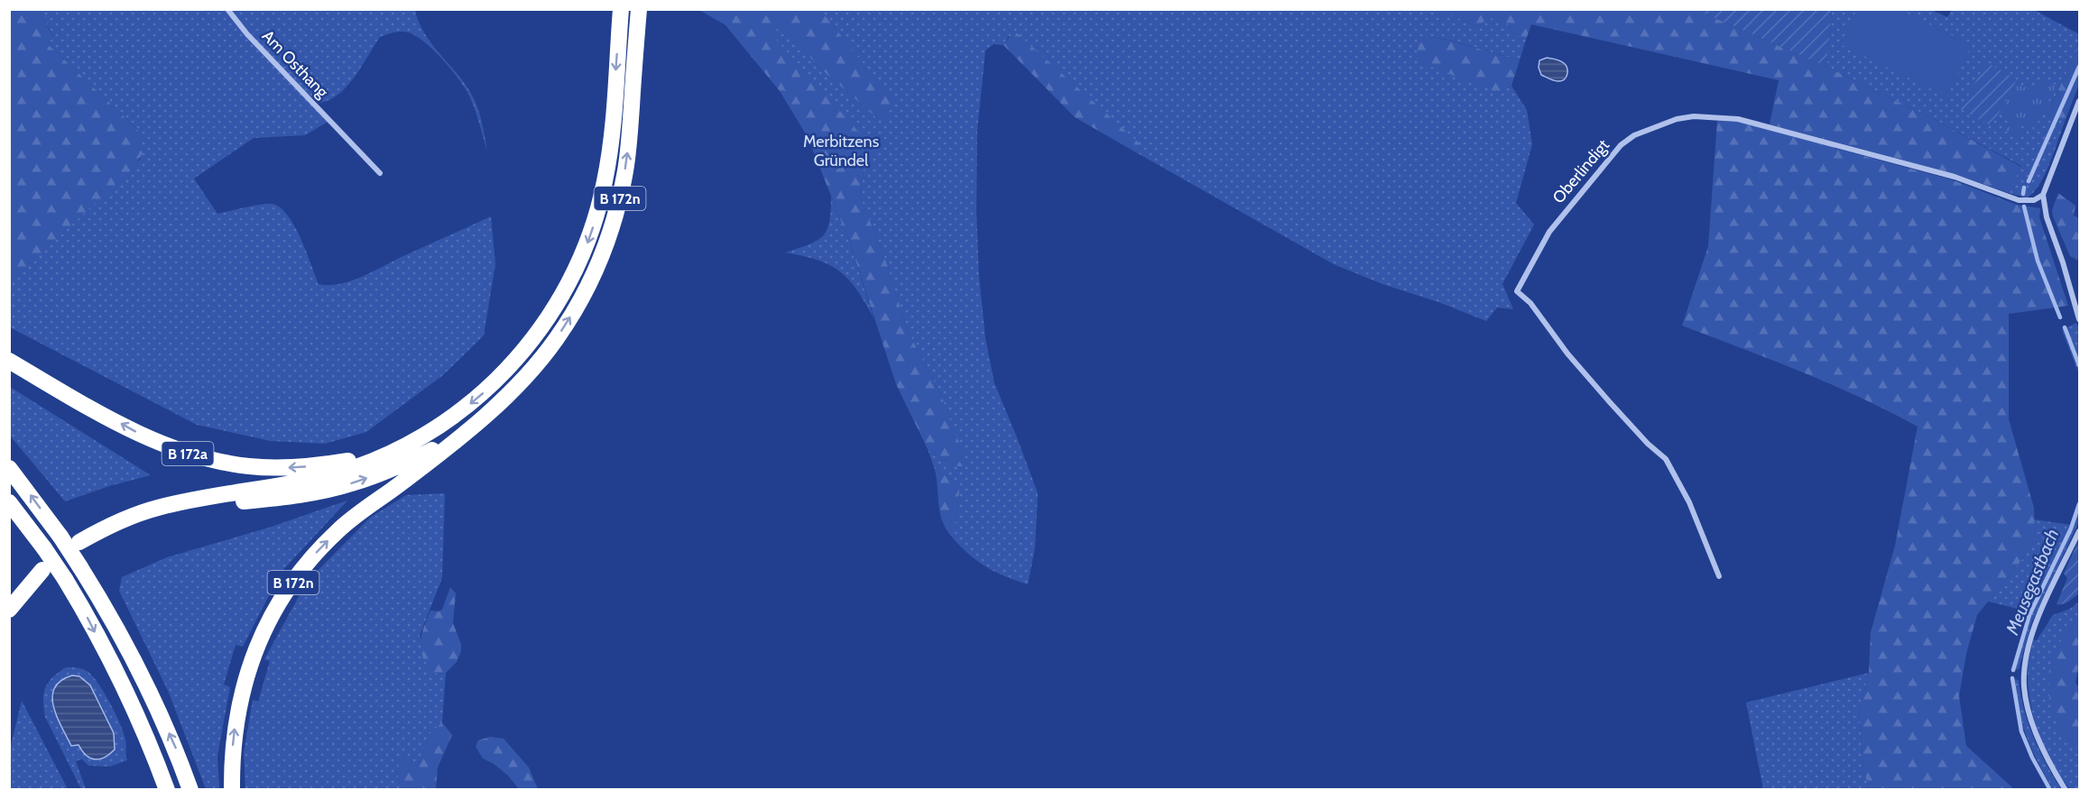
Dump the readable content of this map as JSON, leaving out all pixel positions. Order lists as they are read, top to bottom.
{
  "streets": {
    "highway": ["B 172n", "B 172a"],
    "street": ["Am Osthang", "Oberlindigt"]
  },
  "crossings": [
    ["B 172n", "B 172a"]
  ],
  "water": ["Meusegastbach"],
  "parks": ["Merbitzens Gründel"]
}
